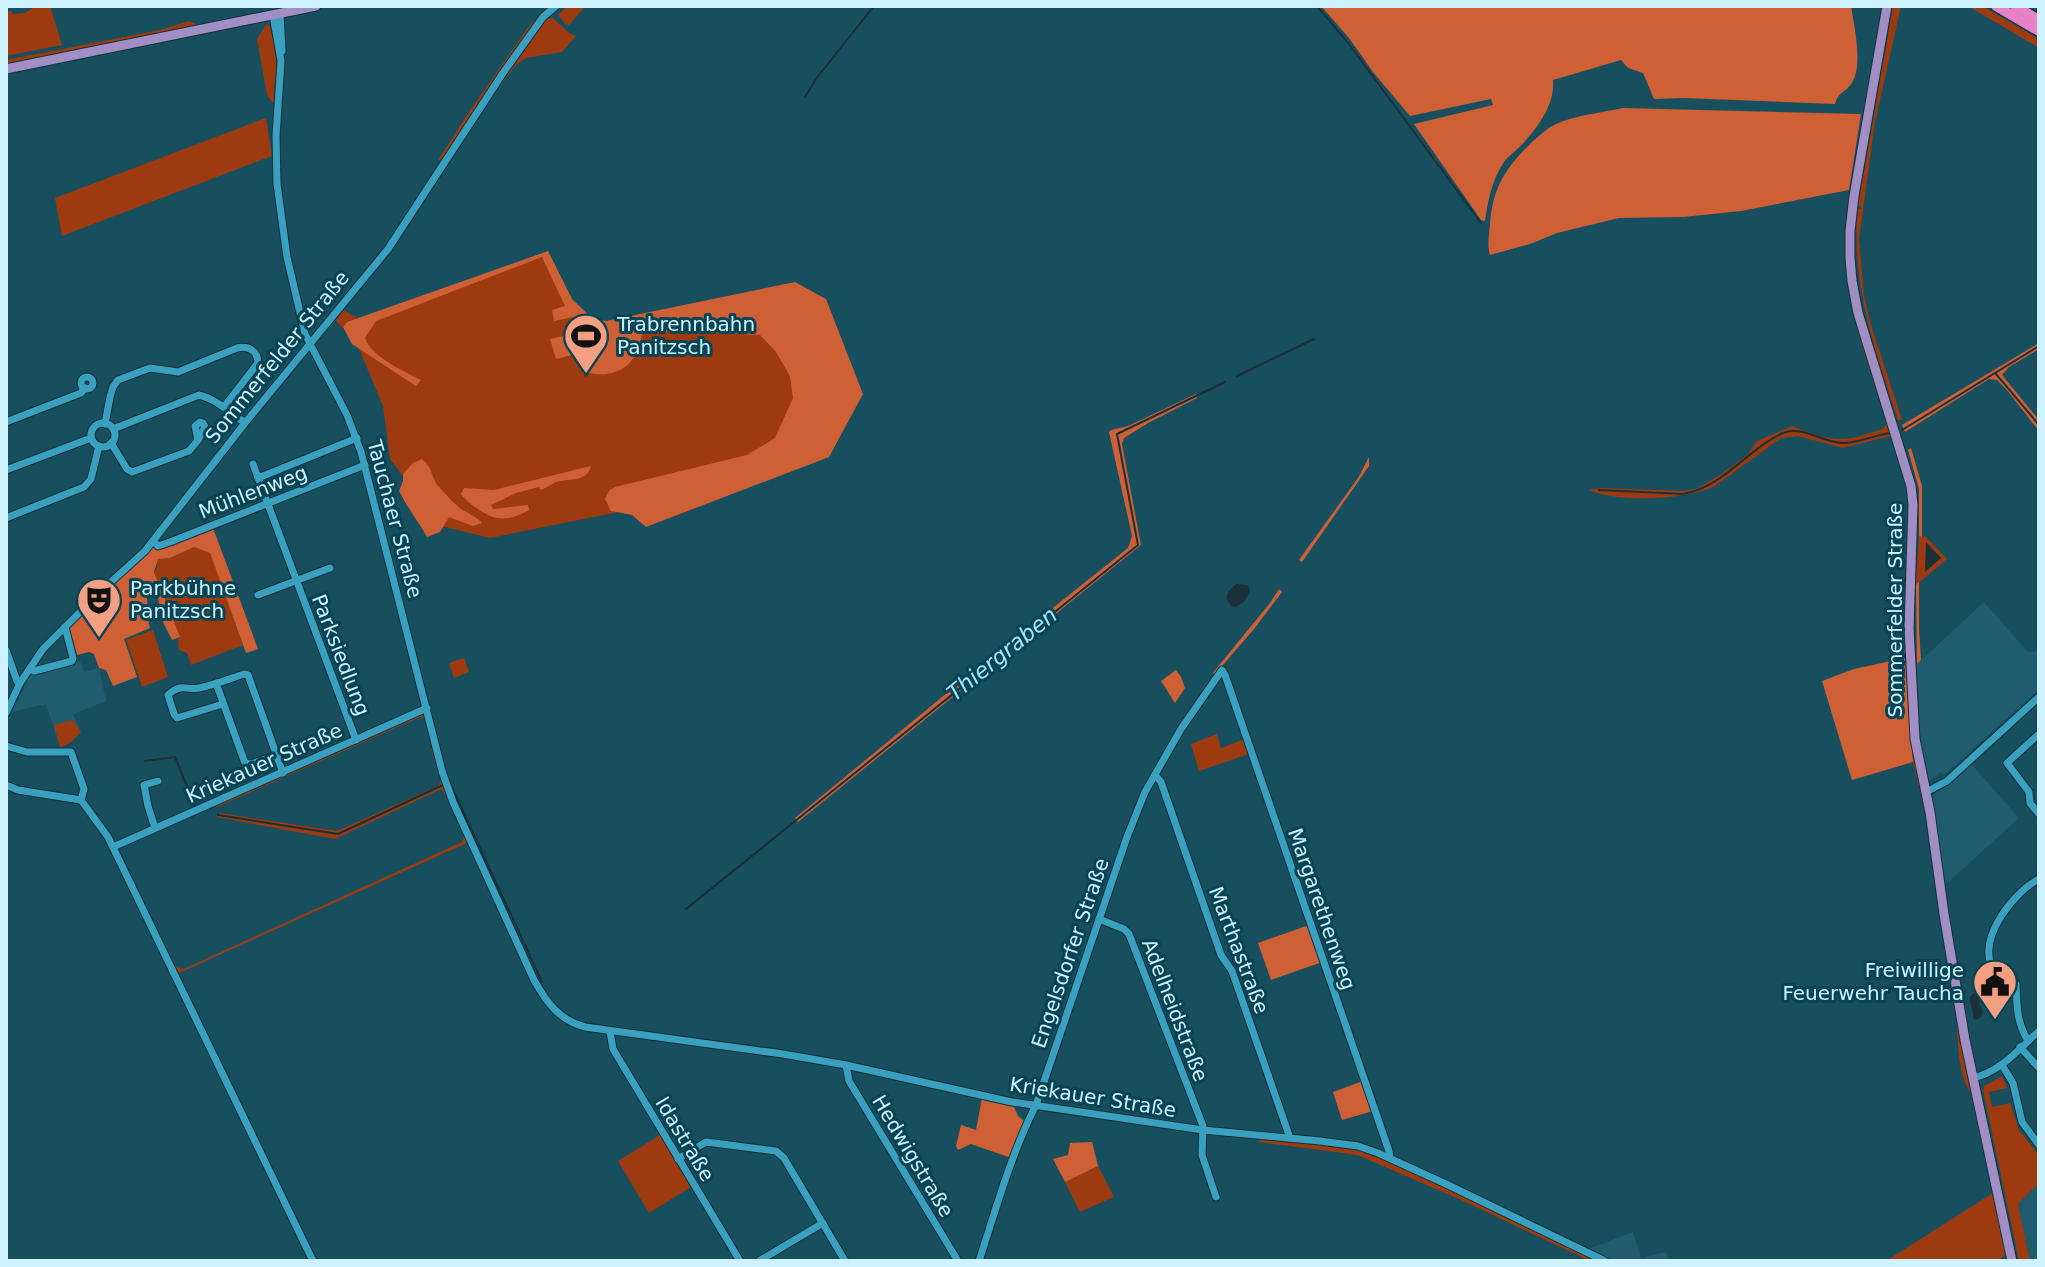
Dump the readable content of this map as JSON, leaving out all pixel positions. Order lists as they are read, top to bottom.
{
  "streets": {
    "main road": ["Sommerfelder Straße"],
    "street": [
      "Mühlenweg",
      "Tauchaer Straße",
      "Parksiedlung",
      "Kriekauer Straße",
      "Margarethenweg",
      "Marthastraße",
      "Engelsdorfer Straße",
      "Adelheidstraße",
      "Idastraße",
      "Hedwigstraße"
    ]
  },
  "crossings": [
    ["Sommerfelder Straße", "Mühlenweg"],
    ["Sommerfelder Straße", "Tauchaer Straße"],
    ["Mühlenweg", "Tauchaer Straße"],
    ["Mühlenweg", "Parksiedlung"],
    ["Tauchaer Straße", "Kriekauer Straße"],
    ["Parksiedlung", "Kriekauer Straße"],
    ["Kriekauer Straße", "Margarethenweg"],
    ["Kriekauer Straße", "Marthastraße"],
    ["Kriekauer Straße", "Engelsdorfer Straße"],
    ["Kriekauer Straße", "Adelheidstraße"],
    ["Kriekauer Straße", "Idastraße"],
    ["Kriekauer Straße", "Hedwigstraße"],
    ["Margarethenweg", "Engelsdorfer Straße"],
    ["Marthastraße", "Engelsdorfer Straße"],
    ["Engelsdorfer Straße", "Adelheidstraße"]
  ],
  "water": ["Thiergraben"],
  "places": {
    "sports": ["Trabrennbahn Panitzsch"],
    "theatre": ["Parkbühne Panitzsch"],
    "public building": ["Freiwillige Feuerwehr Taucha"]
  }
}
